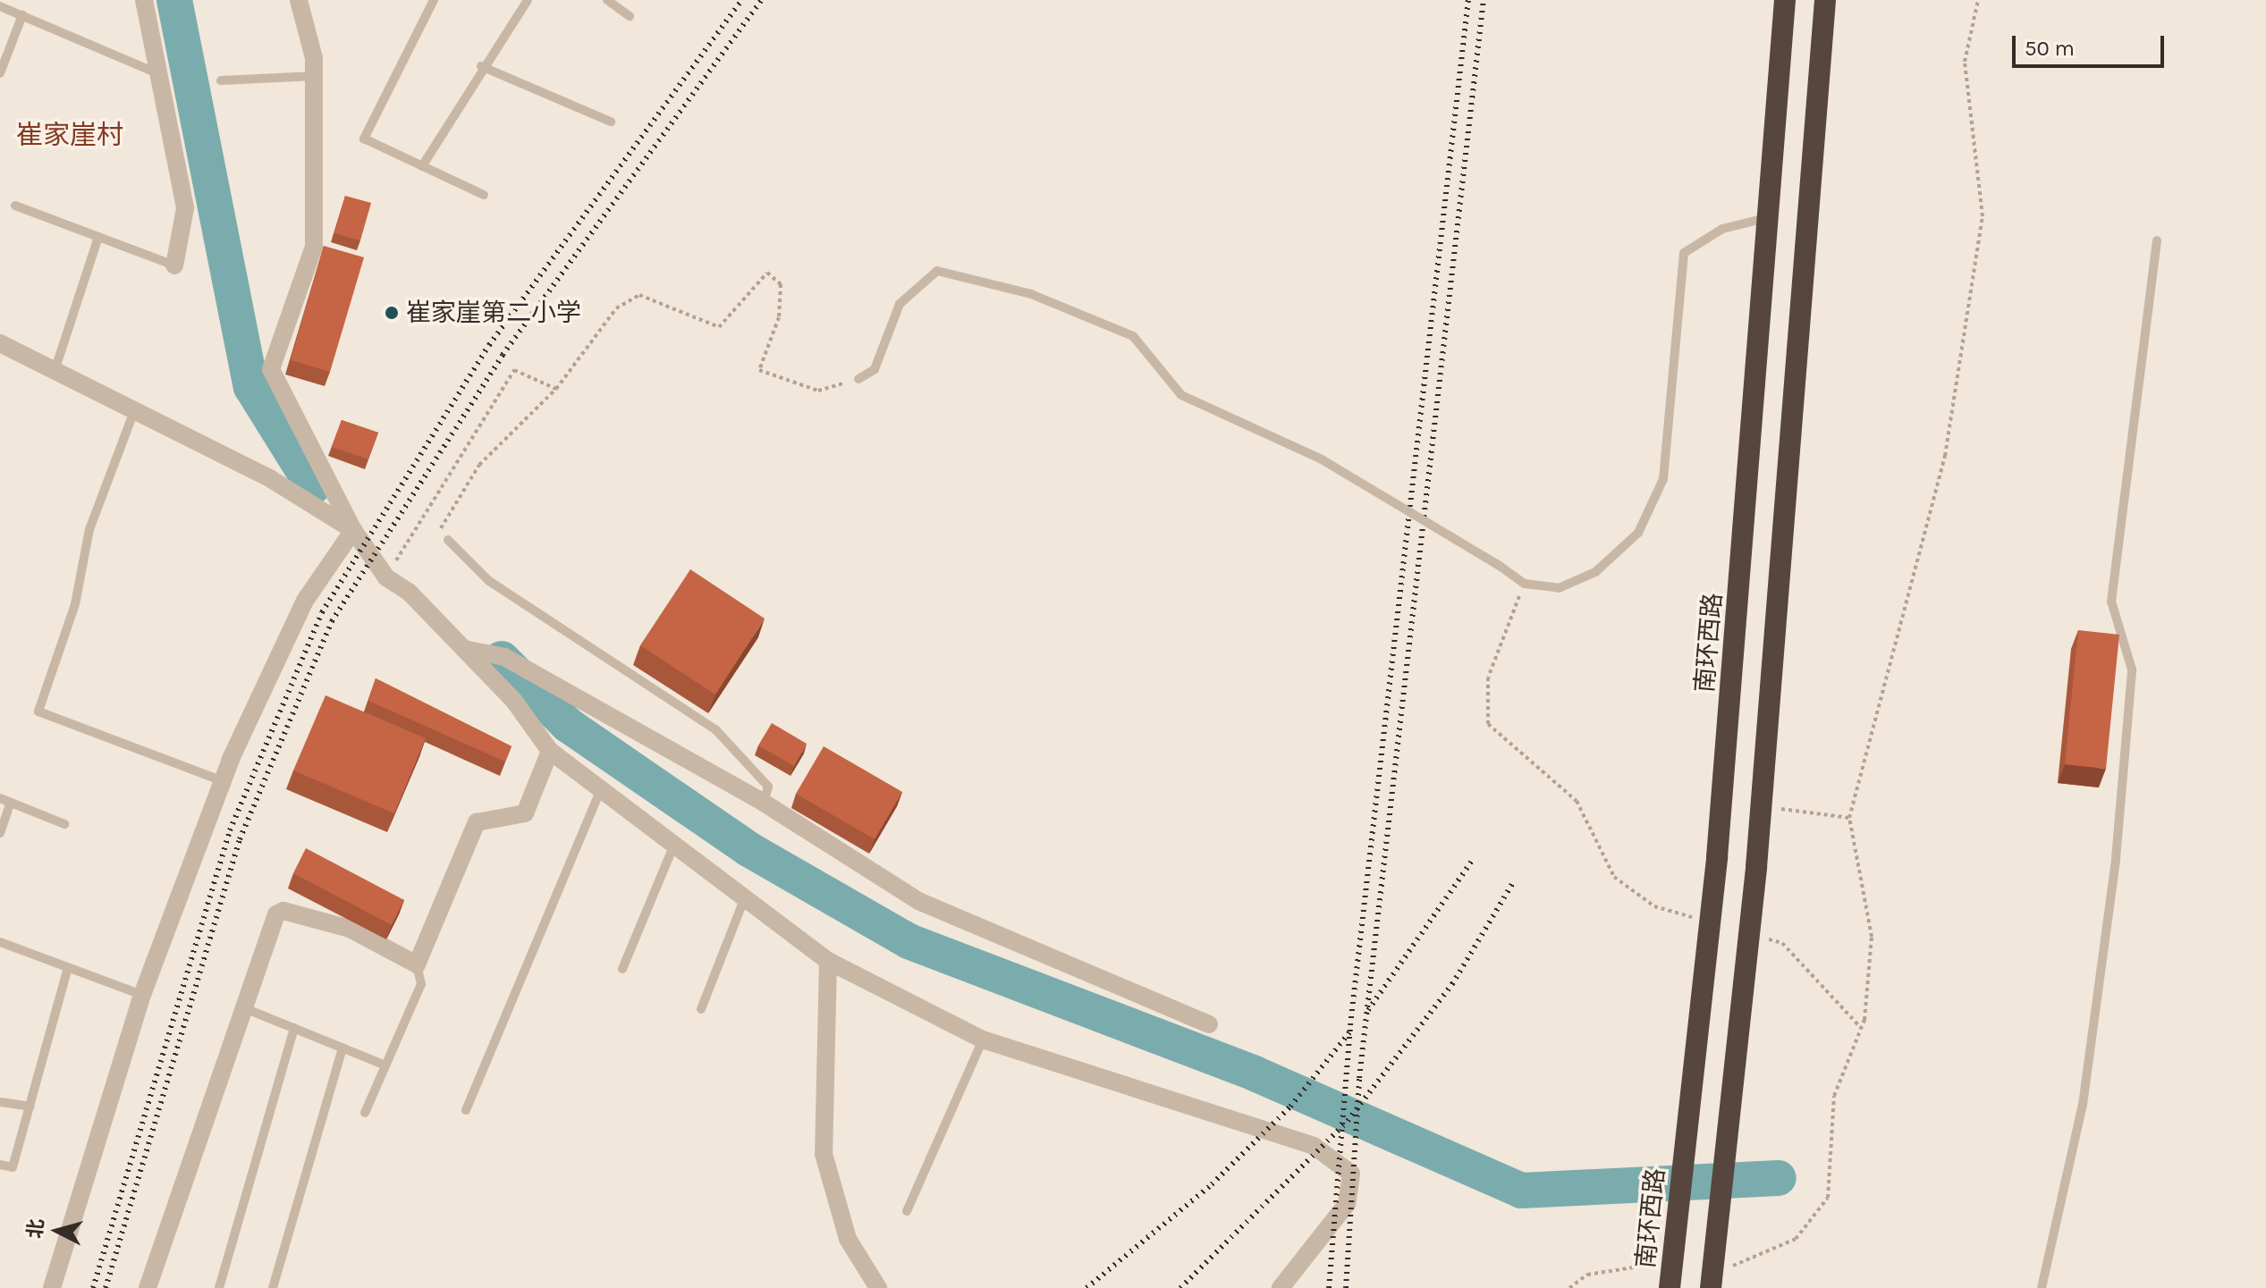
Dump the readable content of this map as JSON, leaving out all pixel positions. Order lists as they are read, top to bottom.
{
  "streets": {
    "highway": ["南环西路"]
  },
  "districts": ["崔家崖村"],
  "places": ["崔家崖第二小学"],
  "scale_bar": "50 m",
  "north": "left"
}
